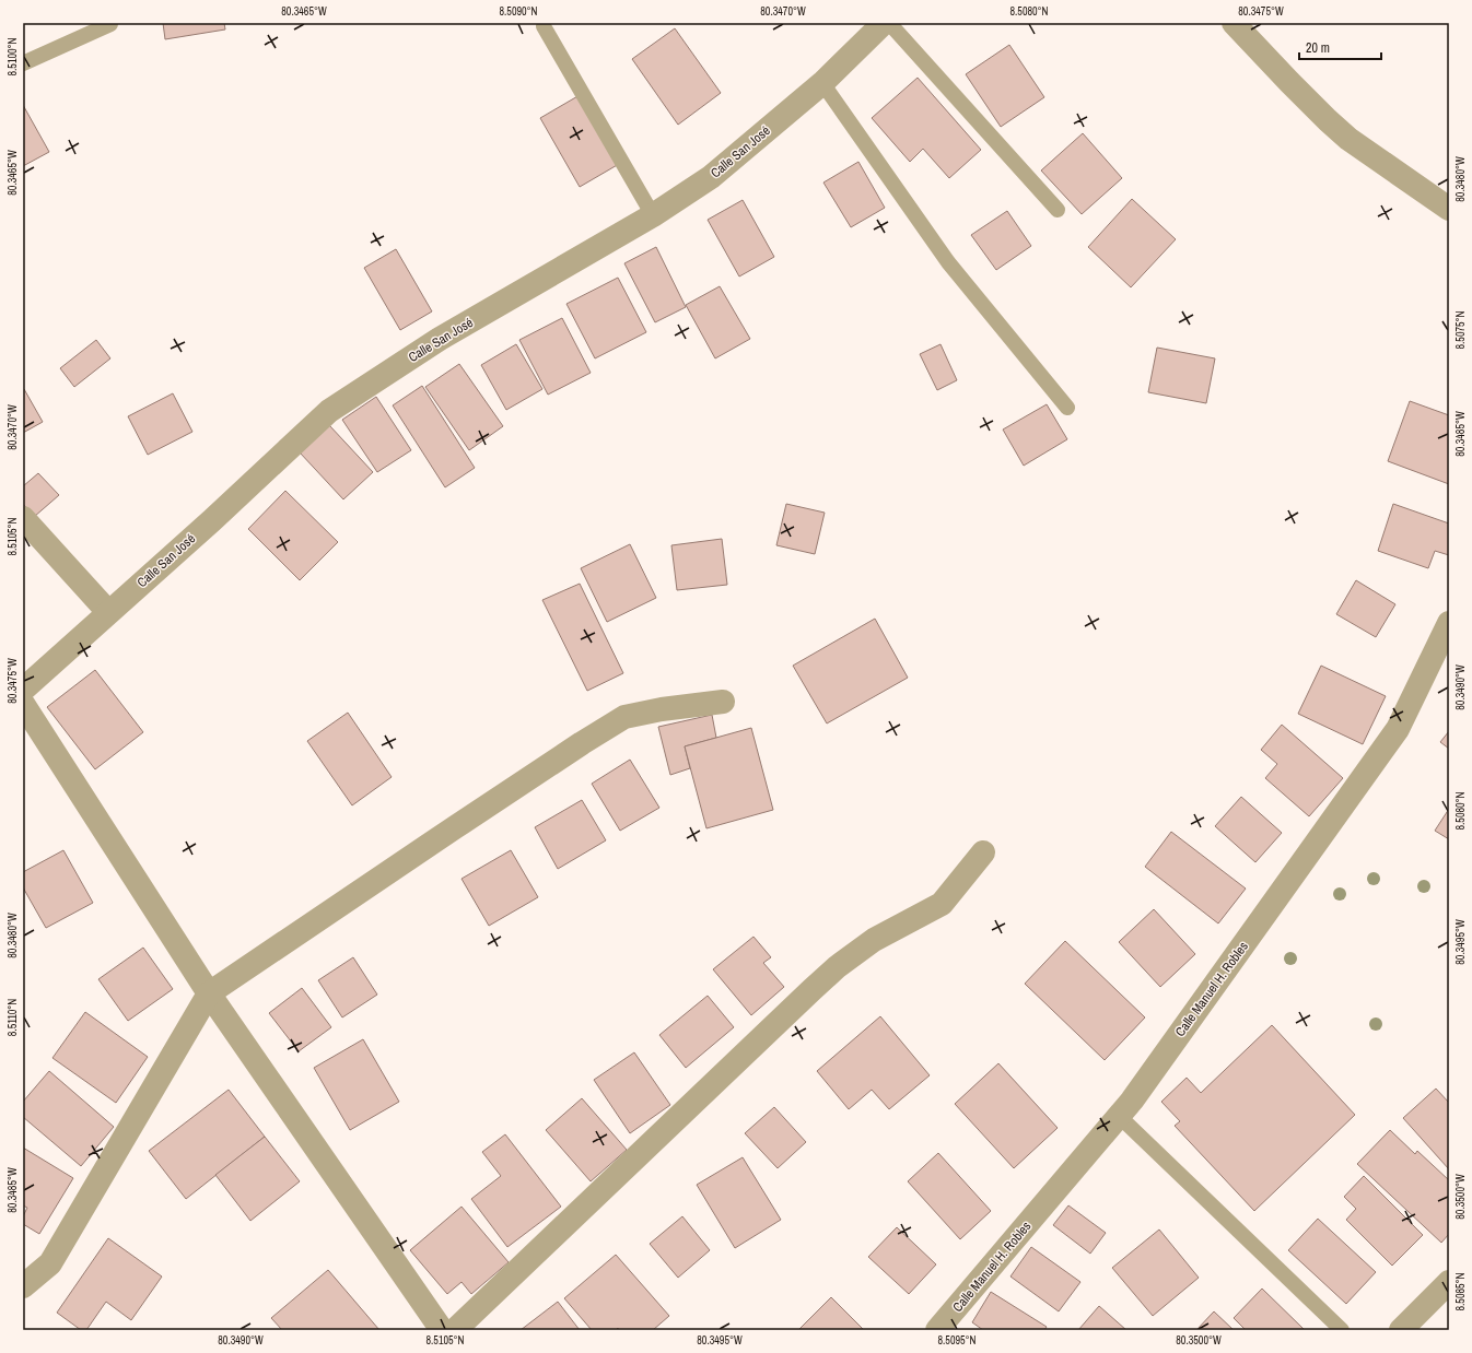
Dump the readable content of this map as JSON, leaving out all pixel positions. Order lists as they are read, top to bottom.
{
  "streets": {
    "street": ["Calle San José", "Calle Manuel H. Robles"]
  },
  "scale_bar": "20 m",
  "coordinates": [
    "80.3465°W",
    "8.5090°N",
    "80.3470°W",
    "8.5080°N",
    "80.3475°W",
    "8.5100°N",
    "80.3480°W",
    "8.5075°N",
    "80.3485°W",
    "8.5105°N",
    "80.3490°W",
    "80.3495°W",
    "8.5110°N",
    "80.3500°W",
    "8.5085°N",
    "8.5095°N"
  ]
}
